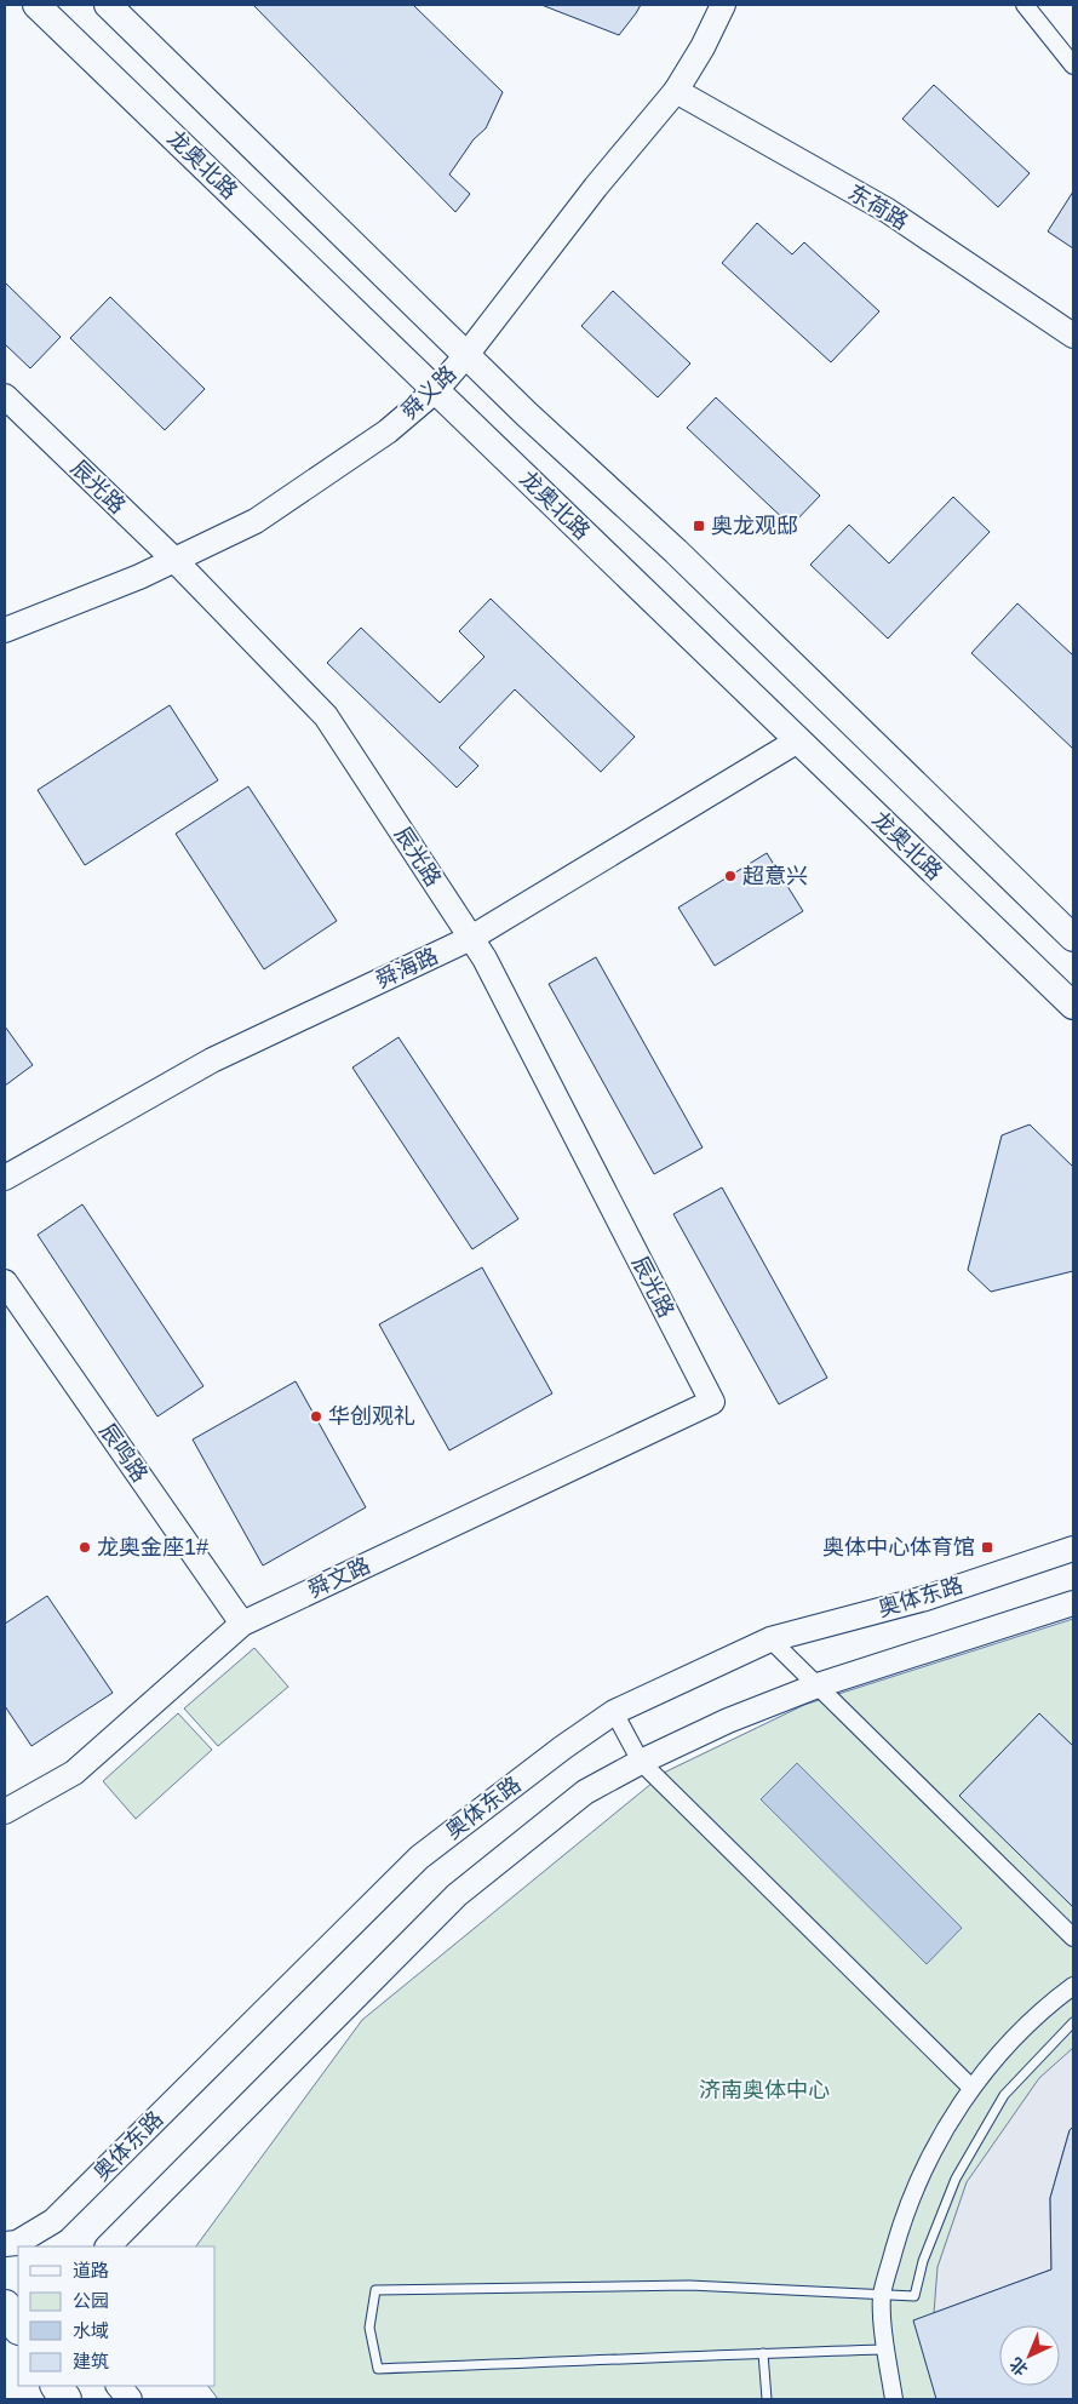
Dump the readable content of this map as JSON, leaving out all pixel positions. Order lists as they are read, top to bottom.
{
  "streets": {
    "main road": ["龙奥北路"],
    "street": [
      "东荷路",
      "舜义路",
      "辰光路",
      "舜海路",
      "辰鸣路",
      "舜文路",
      "奥体东路"
    ]
  },
  "crossings": [
    ["龙奥北路", "舜义路"],
    ["龙奥北路", "舜海路"],
    ["东荷路", "舜义路"],
    ["舜义路", "辰光路"],
    ["辰光路", "舜海路"],
    ["辰光路", "舜文路"],
    ["辰鸣路", "舜文路"]
  ],
  "parks": ["济南奥体中心"],
  "places": {
    "transit": ["奥龙观邸", "奥体中心体育馆"],
    "other": ["超意兴", "华创观礼", "龙奥金座1#"]
  },
  "legend": [
    "道路",
    "公园",
    "水域",
    "建筑"
  ],
  "north": "bottom left"
}
